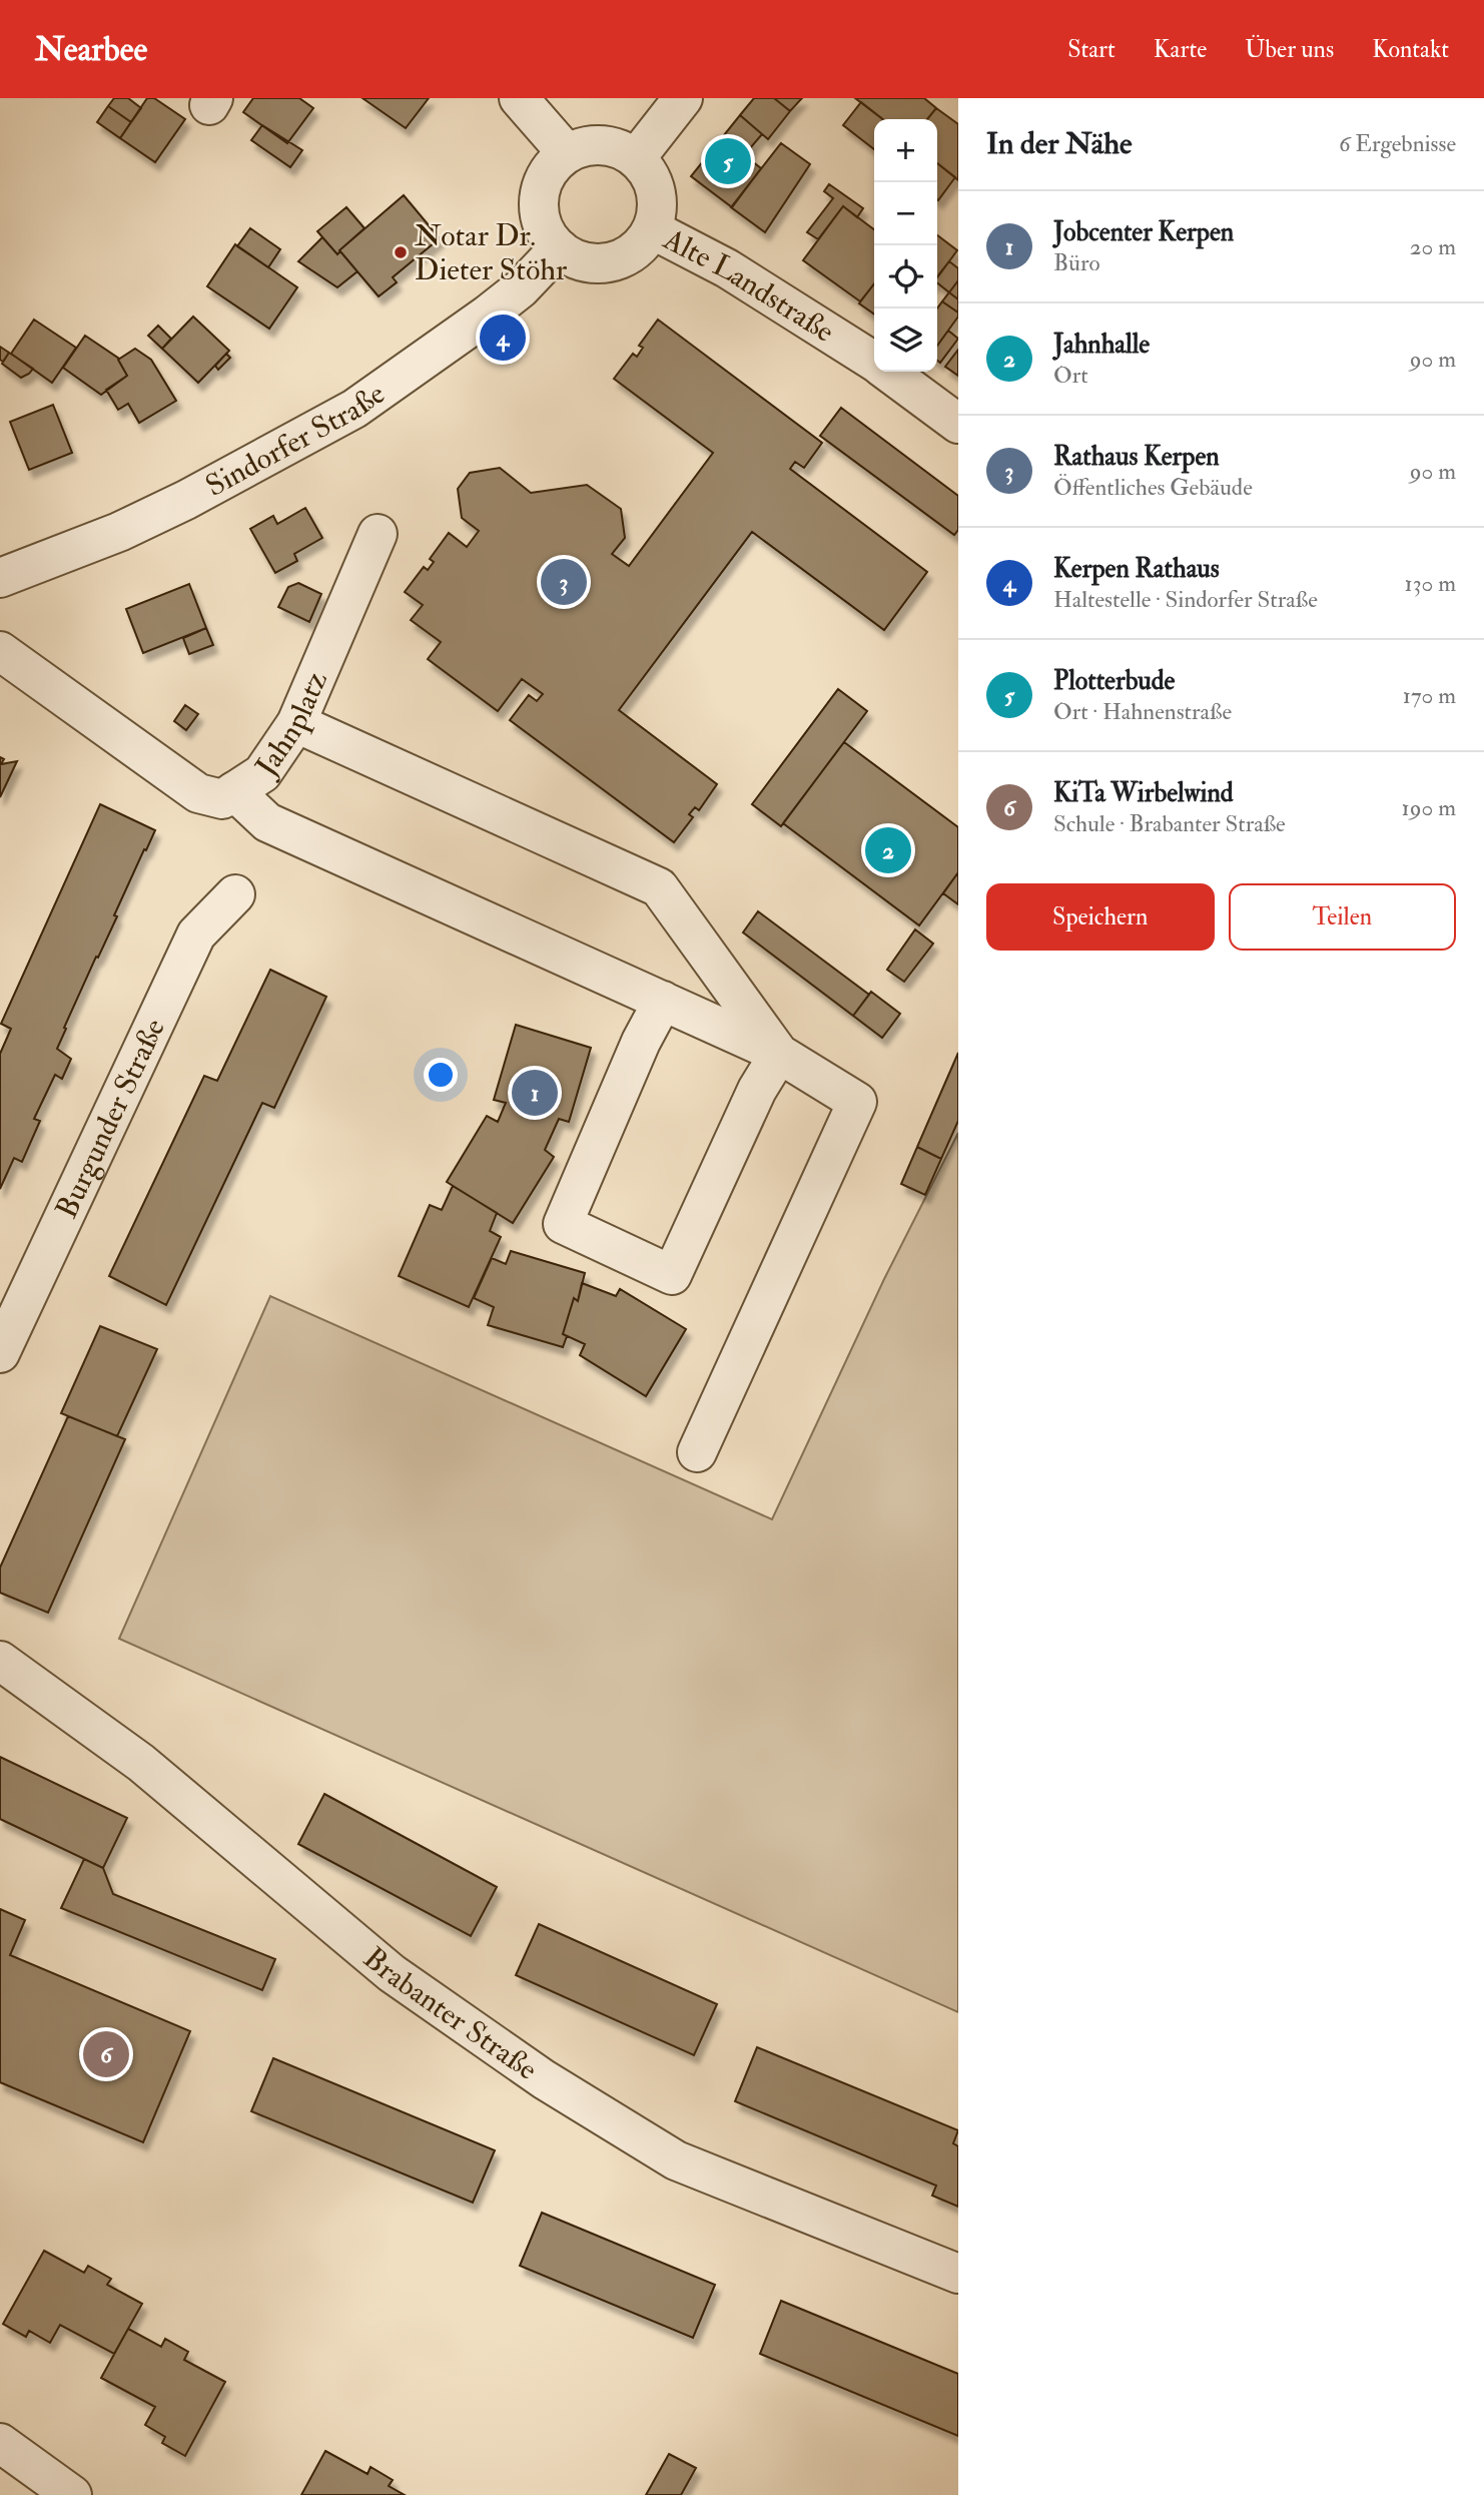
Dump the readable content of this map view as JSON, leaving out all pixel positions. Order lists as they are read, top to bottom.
{
  "streets": {
    "street": [
      "Alte Landstraße",
      "Sindorfer Straße",
      "Jahnplatz",
      "Burgunder Straße",
      "Brabanter Straße"
    ]
  },
  "crossings": [
    ["Alte Landstraße", "Sindorfer Straße"]
  ],
  "places": ["Notar Dr. Dieter Stöhr"],
  "page": {
    "header": "Nearbee",
    "nav": [
      "Start",
      "Karte",
      "Über uns",
      "Kontakt"
    ],
    "heading": ["In der Nähe", "6 Ergebnisse"],
    "map_buttons": ["+", "−"],
    "pins": [
      "5",
      "4",
      "3",
      "2",
      "1",
      "6"
    ],
    "list": [
      {
        "mark": "1",
        "name": "Jobcenter Kerpen",
        "note": "Büro",
        "value": "20 m"
      },
      {
        "mark": "2",
        "name": "Jahnhalle",
        "note": "Ort",
        "value": "90 m"
      },
      {
        "mark": "3",
        "name": "Rathaus Kerpen",
        "note": "Öffentliches Gebäude",
        "value": "90 m"
      },
      {
        "mark": "4",
        "name": "Kerpen Rathaus",
        "note": "Haltestelle · Sindorfer Straße",
        "value": "130 m"
      },
      {
        "mark": "5",
        "name": "Plotterbude",
        "note": "Ort · Hahnenstraße",
        "value": "170 m"
      },
      {
        "mark": "6",
        "name": "KiTa Wirbelwind",
        "note": "Schule · Brabanter Straße",
        "value": "190 m"
      }
    ],
    "buttons": ["Speichern", "Teilen"]
  }
}
